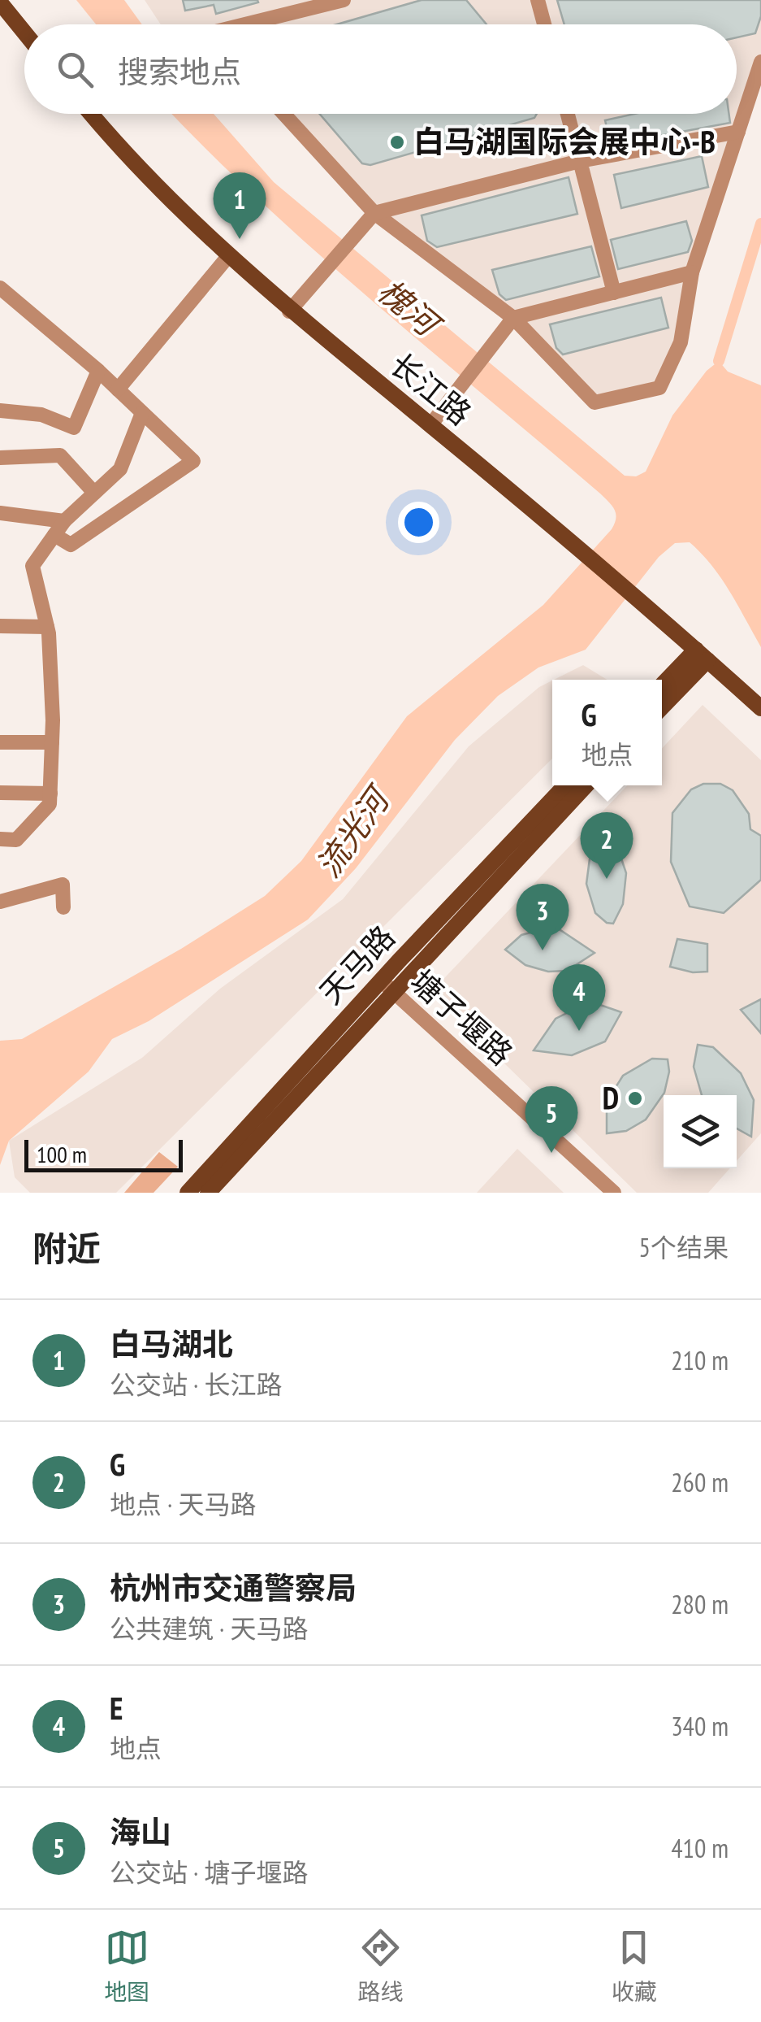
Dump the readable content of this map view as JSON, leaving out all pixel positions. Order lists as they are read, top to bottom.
{
  "streets": {
    "main road": ["长江路", "天马路"],
    "street": ["塘子堰路"]
  },
  "crossings": [
    ["天马路", "塘子堰路"]
  ],
  "water": ["槐河", "流光河"],
  "places": ["白马湖国际会展中心-B", "D"],
  "scale_bar": "100 m",
  "page": {
    "search": "搜索地点",
    "pins": [
      "1",
      "2",
      "3",
      "4",
      "5"
    ],
    "popup": ["G", "地点"],
    "scale": "100 m",
    "heading": ["附近", "5个结果"],
    "list": [
      {
        "mark": "1",
        "name": "白马湖北",
        "note": "公交站 · 长江路",
        "value": "210 m"
      },
      {
        "mark": "2",
        "name": "G",
        "note": "地点 · 天马路",
        "value": "260 m"
      },
      {
        "mark": "3",
        "name": "杭州市交通警察局",
        "note": "公共建筑 · 天马路",
        "value": "280 m"
      },
      {
        "mark": "4",
        "name": "E",
        "note": "地点",
        "value": "340 m"
      },
      {
        "mark": "5",
        "name": "海山",
        "note": "公交站 · 塘子堰路",
        "value": "410 m"
      }
    ],
    "nav": ["地图", "路线", "收藏"]
  }
}
